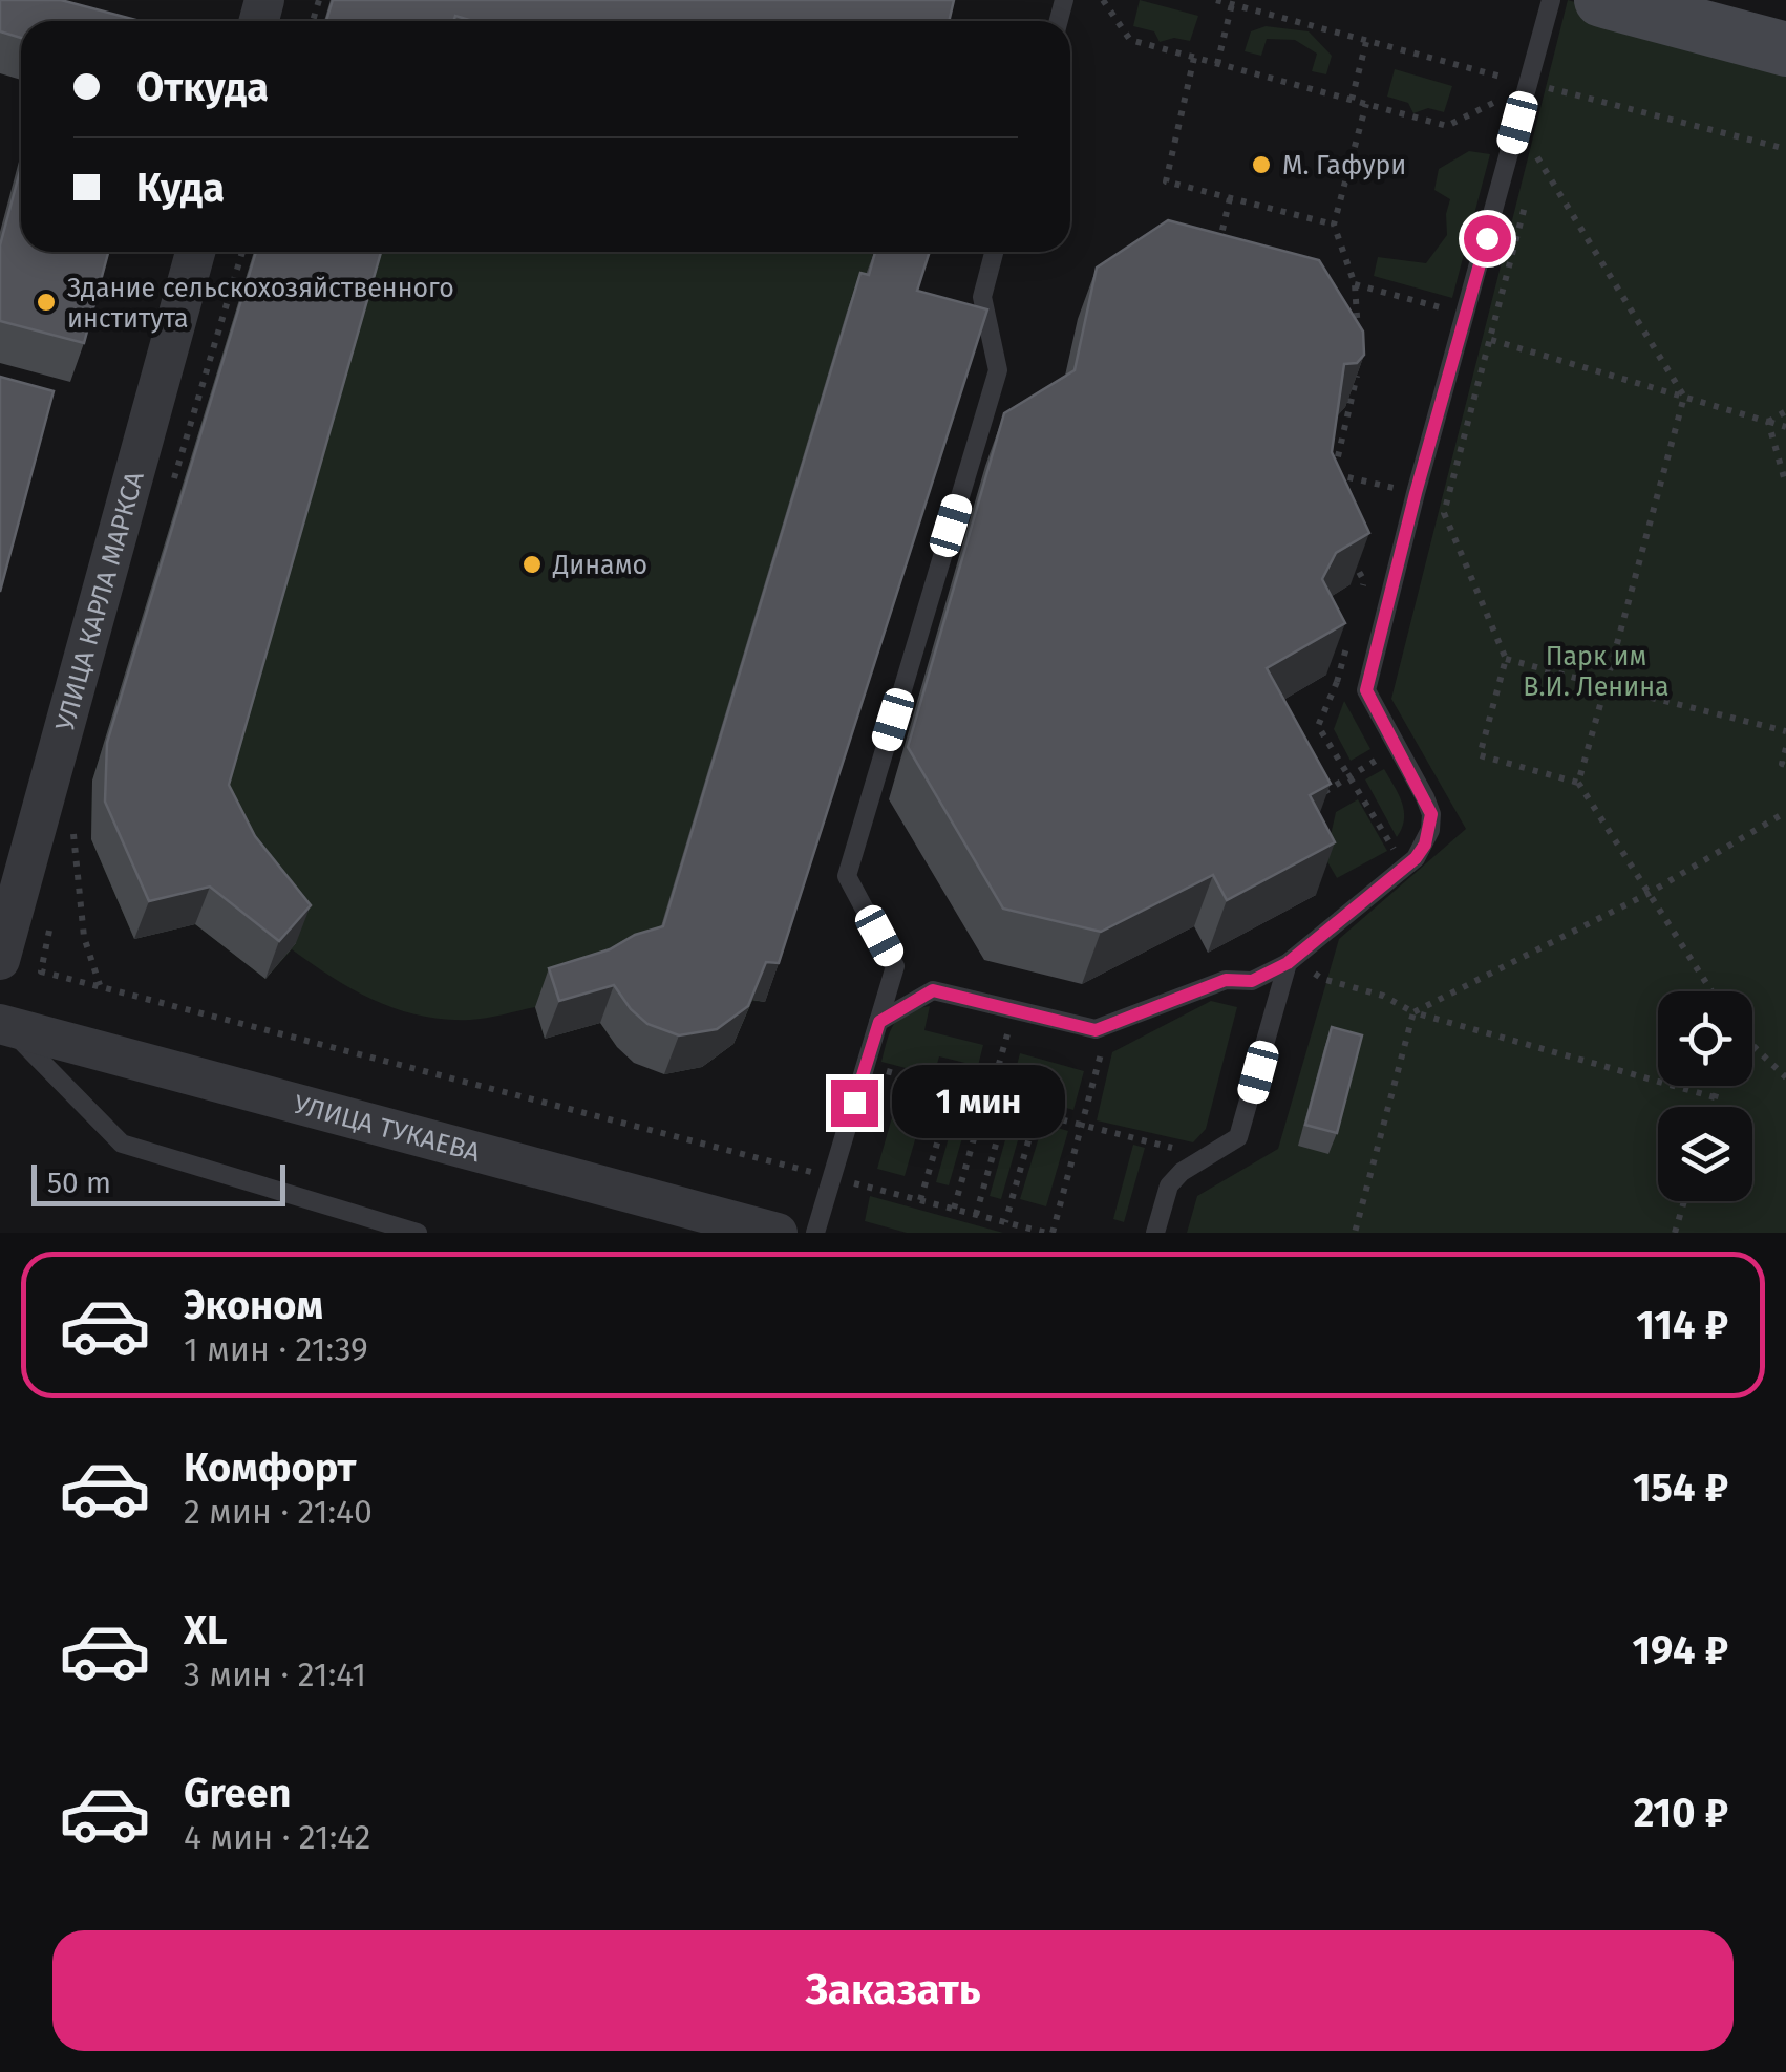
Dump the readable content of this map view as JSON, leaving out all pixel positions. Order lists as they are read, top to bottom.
{
  "streets": {
    "street": ["УЛИЦА КАРЛА МАРКСА", "УЛИЦА ТУКАЕВА"]
  },
  "parks": ["Парк им В.И. Ленина"],
  "places": ["М. Гафури", "Здание сельскохозяйственного института", "Динамо"],
  "scale_bar": "50 m",
  "page": {
    "banner": ["Откуда", "Куда"],
    "bubble": "1 мин",
    "scale": "50 m",
    "list": [
      {
        "name": "Эконом",
        "note": "1 мин · 21:39",
        "value": "114 ₽"
      },
      {
        "name": "Комфорт",
        "note": "2 мин · 21:40",
        "value": "154 ₽"
      },
      {
        "name": "XL",
        "note": "3 мин · 21:41",
        "value": "194 ₽"
      },
      {
        "name": "Green",
        "note": "4 мин · 21:42",
        "value": "210 ₽"
      }
    ],
    "buttons": "Заказать"
  }
}
